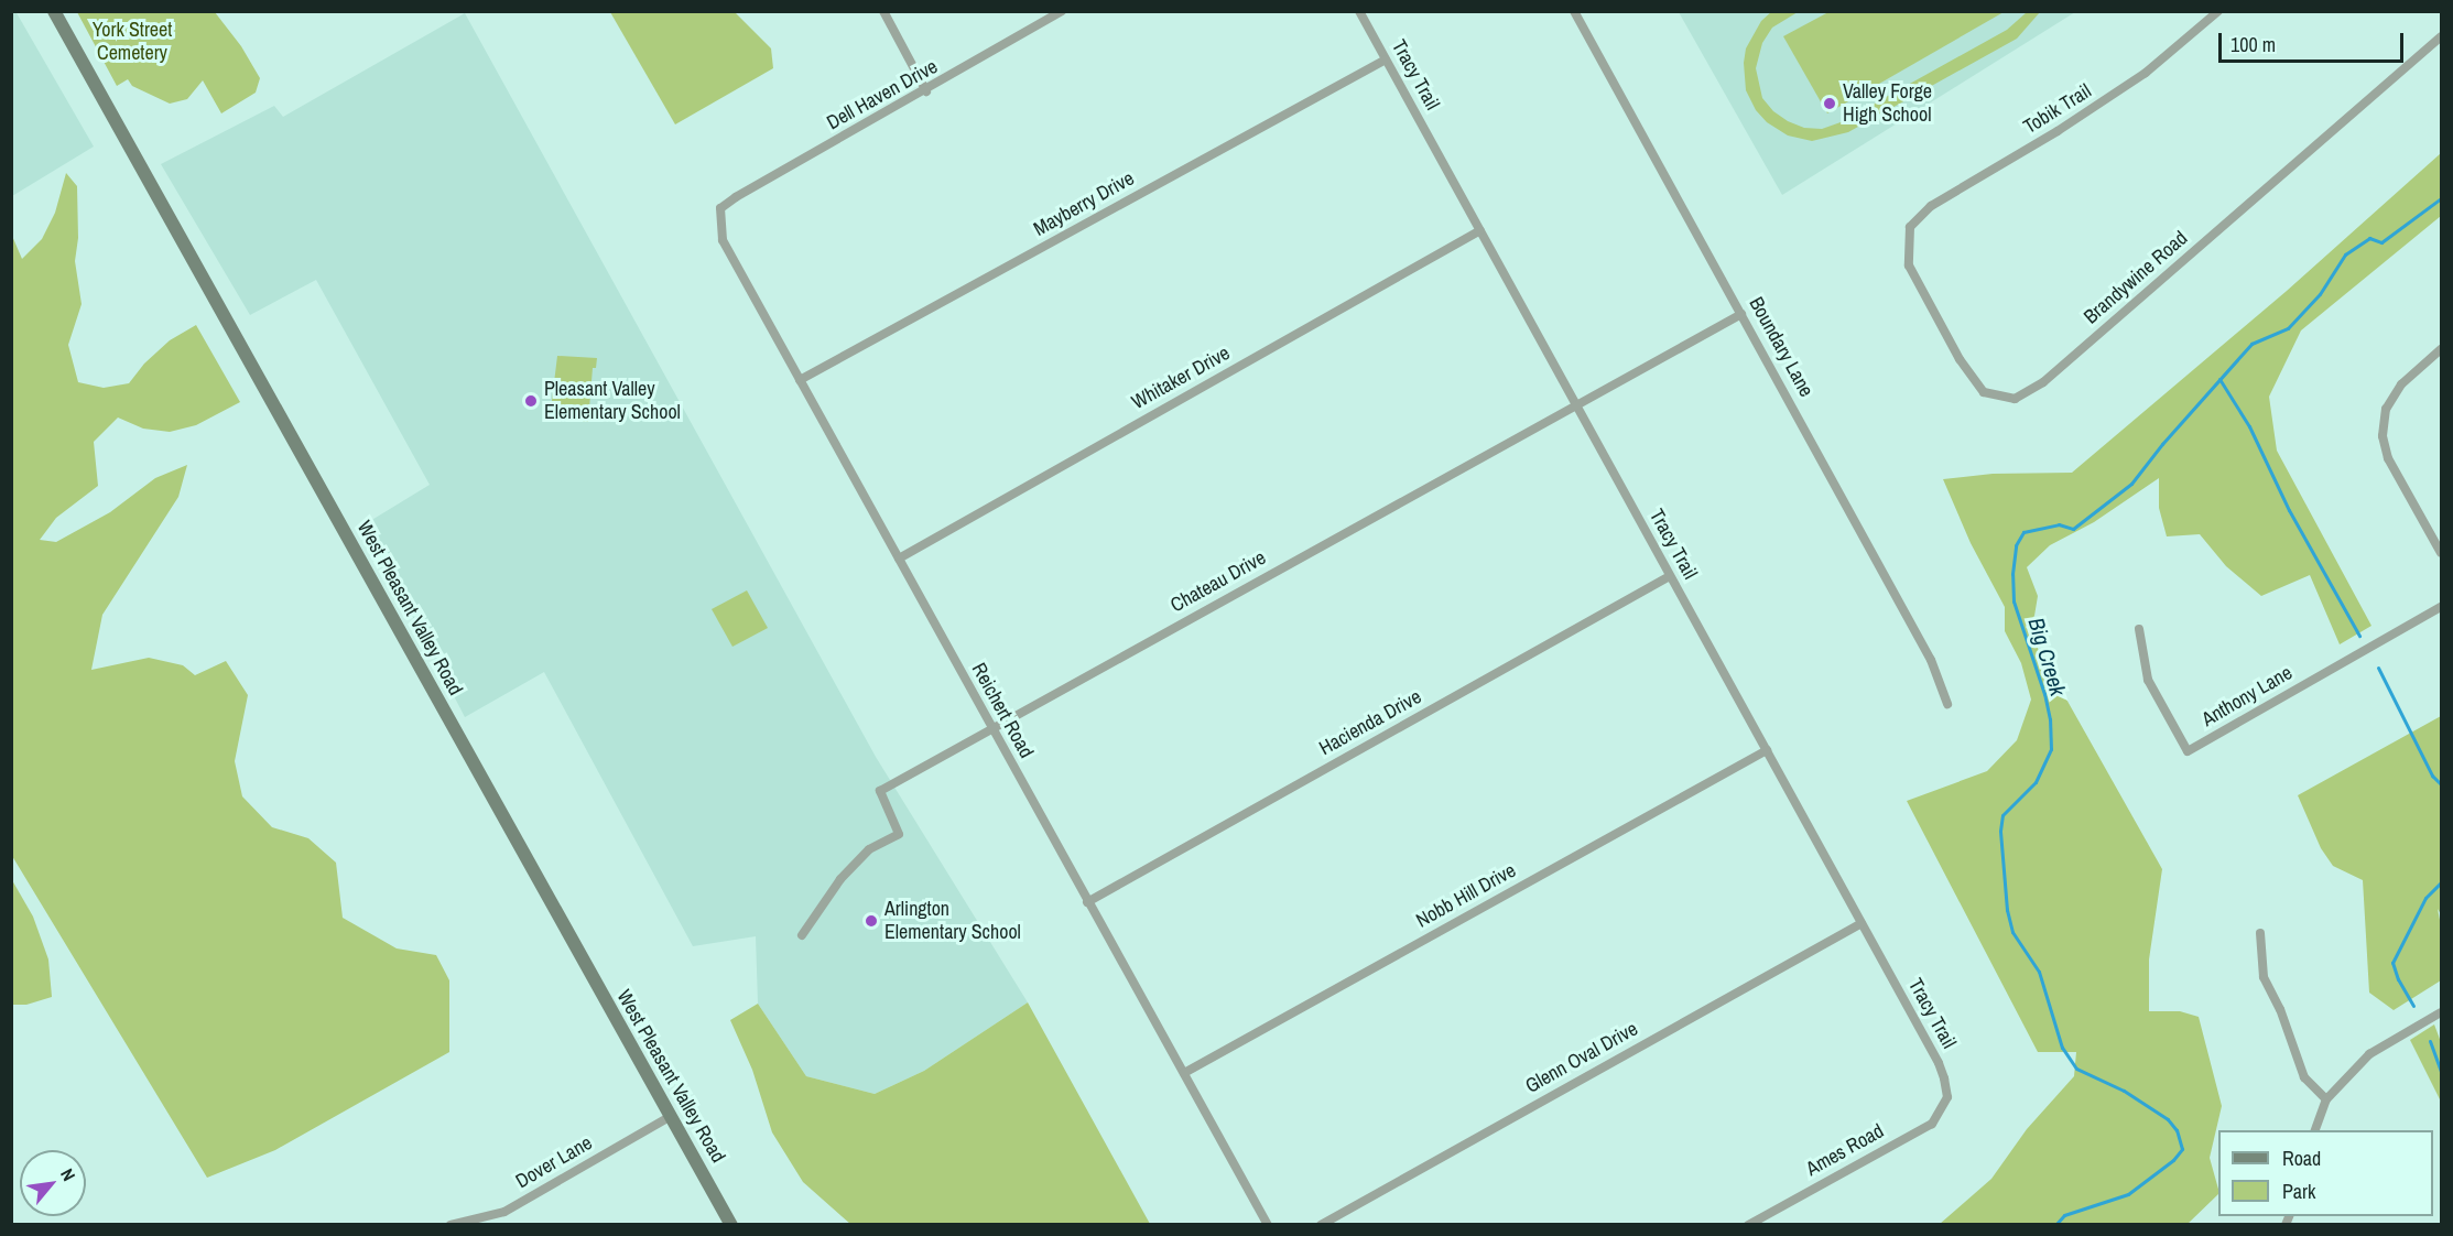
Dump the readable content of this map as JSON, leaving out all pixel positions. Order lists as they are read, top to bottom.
{
  "streets": {
    "main road": ["West Pleasant Valley Road"],
    "street": [
      "Tracy Trail",
      "Dell Haven Drive",
      "Tobik Trail",
      "Mayberry Drive",
      "Brandywine Road",
      "Boundary Lane",
      "Whitaker Drive",
      "Chateau Drive",
      "Anthony Lane",
      "Reichert Road",
      "Hacienda Drive",
      "Nobb Hill Drive",
      "Glenn Oval Drive",
      "Ames Road",
      "Dover Lane"
    ]
  },
  "crossings": [
    ["Tracy Trail", "Mayberry Drive"],
    ["Tracy Trail", "Whitaker Drive"],
    ["Tracy Trail", "Chateau Drive"],
    ["Tracy Trail", "Hacienda Drive"],
    ["Tracy Trail", "Nobb Hill Drive"],
    ["Tracy Trail", "Glenn Oval Drive"],
    ["Tracy Trail", "Ames Road"],
    ["Dell Haven Drive", "Reichert Road"],
    ["Tobik Trail", "Brandywine Road"],
    ["Mayberry Drive", "Reichert Road"],
    ["Boundary Lane", "Chateau Drive"],
    ["Whitaker Drive", "Reichert Road"],
    ["Chateau Drive", "Reichert Road"],
    ["West Pleasant Valley Road", "Dover Lane"],
    ["Reichert Road", "Hacienda Drive"],
    ["Reichert Road", "Nobb Hill Drive"]
  ],
  "water": ["Big Creek"],
  "parks": ["York Street Cemetery"],
  "places": ["Valley Forge High School", "Pleasant Valley Elementary School", "Arlington Elementary School"],
  "legend": ["Road", "Park"],
  "scale_bar": "100 m",
  "north": "top right"
}
